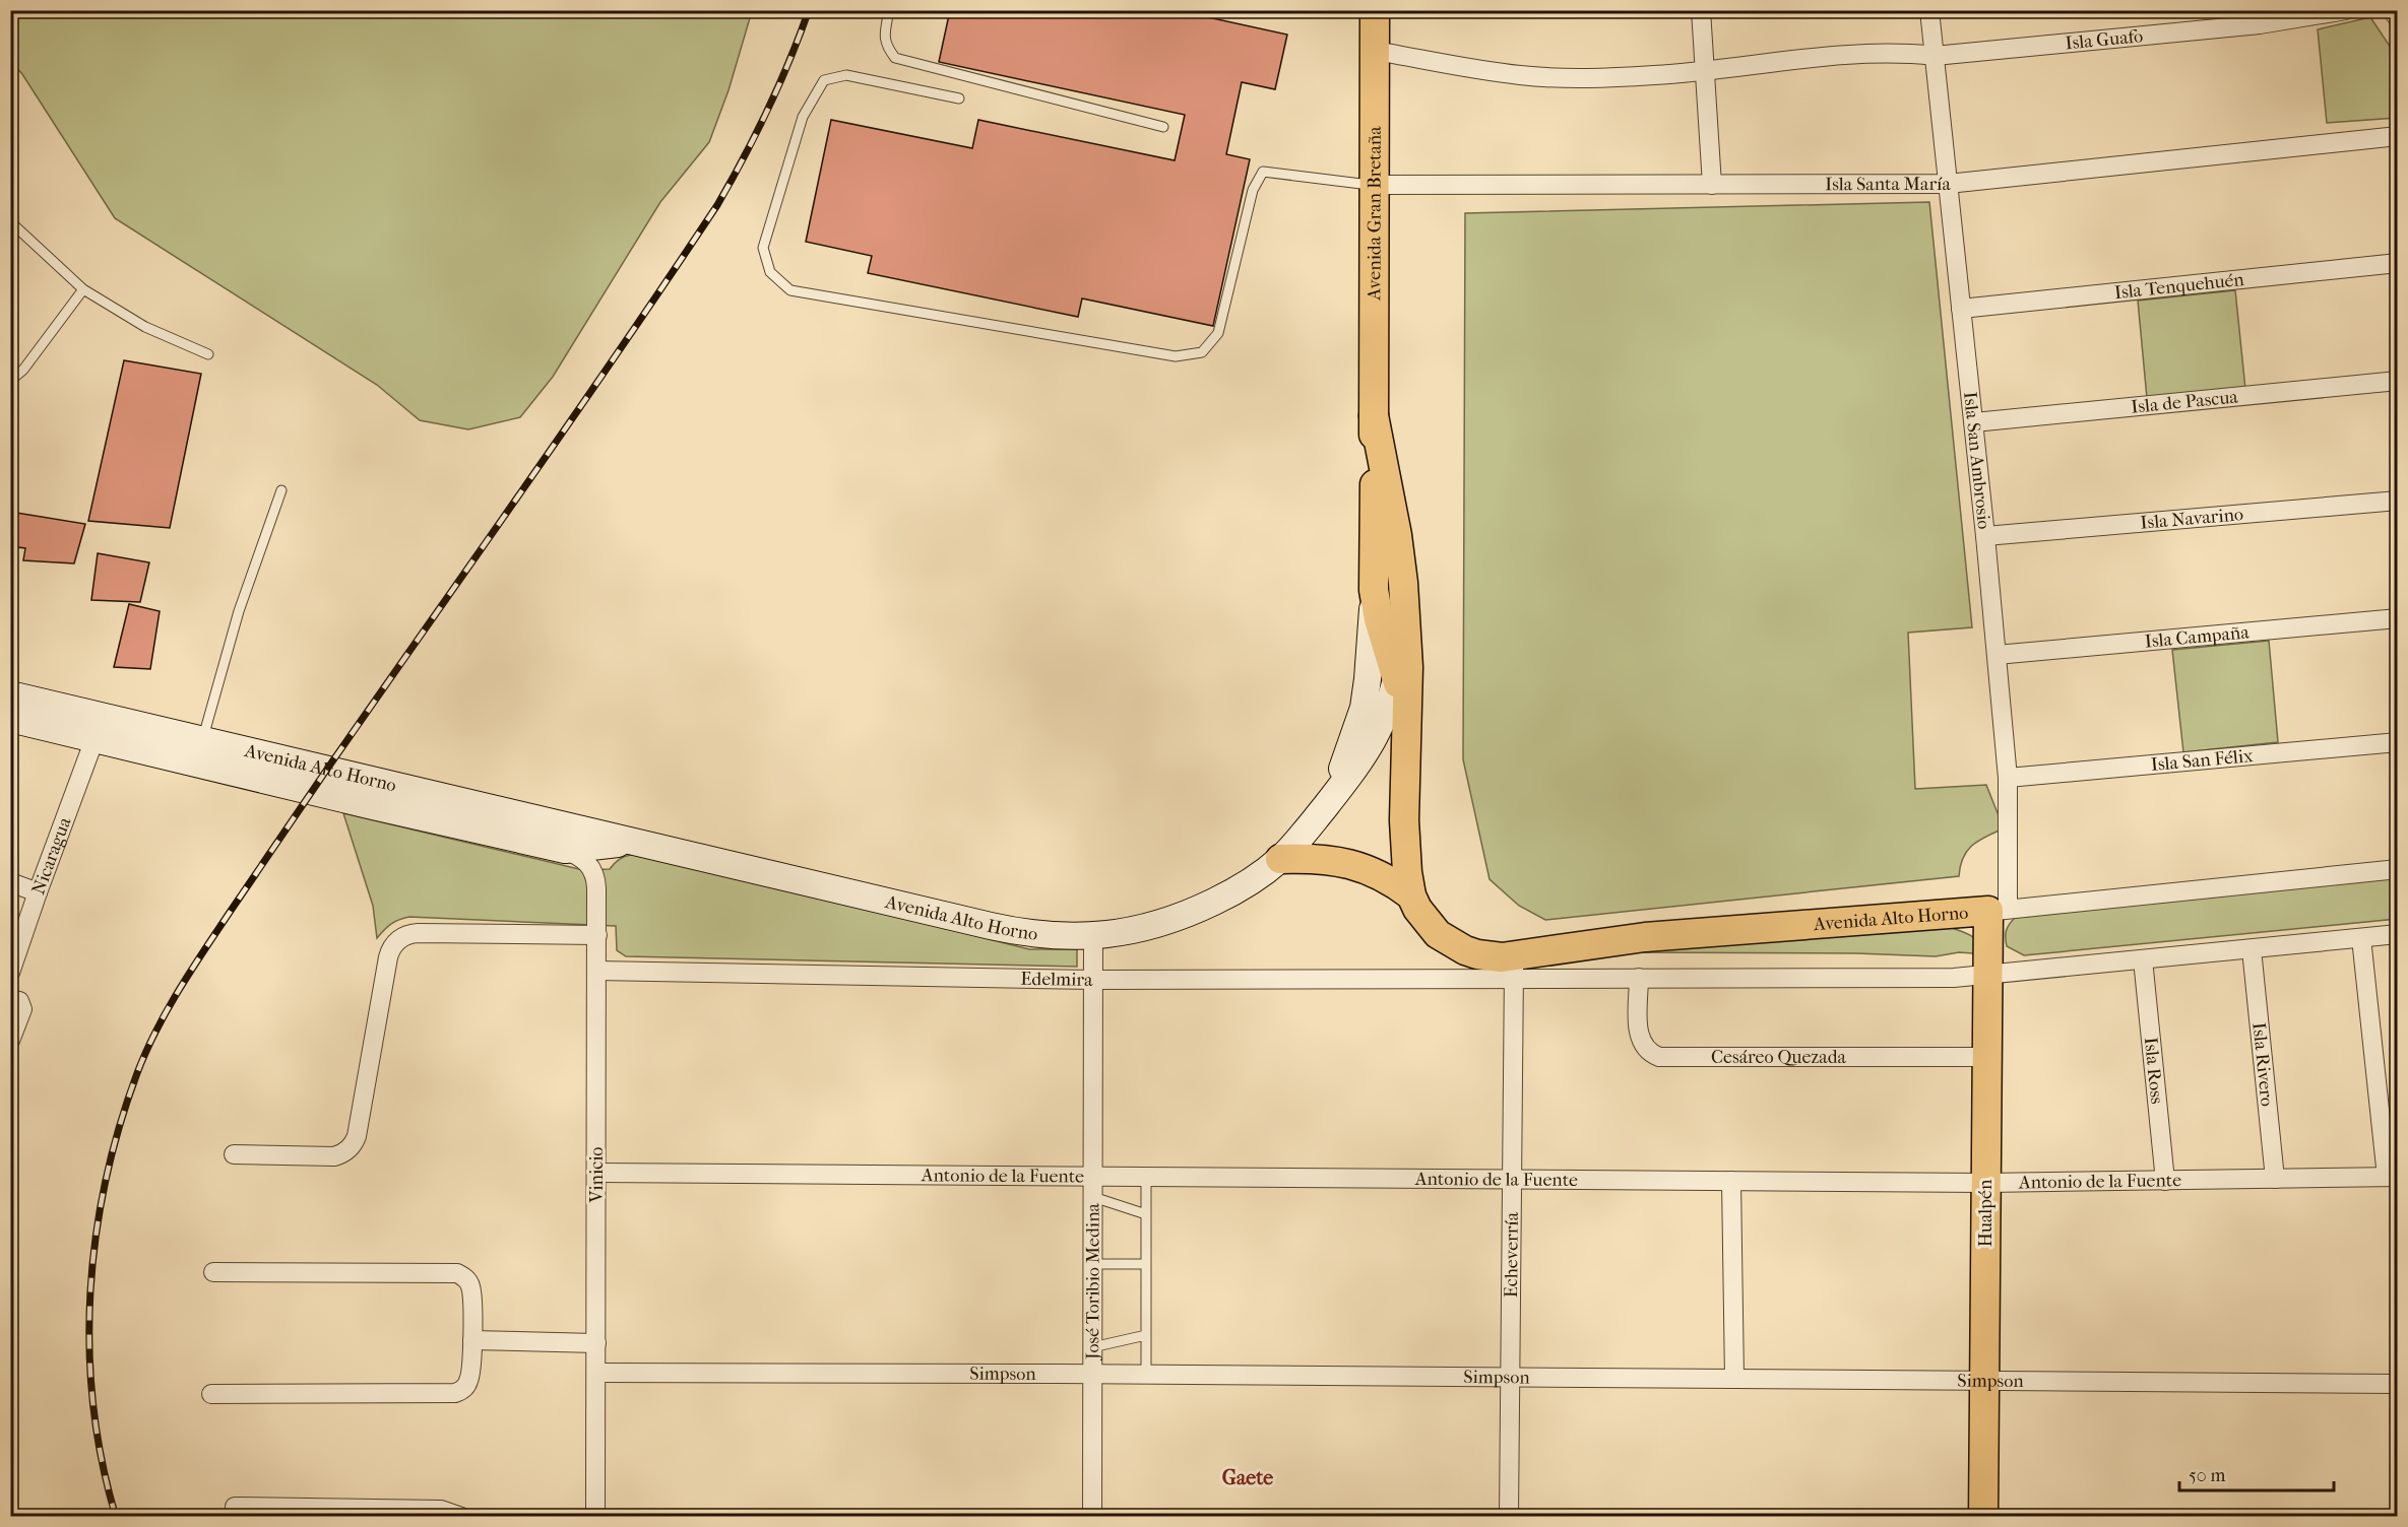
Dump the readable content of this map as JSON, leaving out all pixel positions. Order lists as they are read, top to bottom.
{
  "streets": {
    "main road": ["Avenida Gran Bretaña", "Avenida Alto Horno", "Hualpén"],
    "street": [
      "Isla Guafo",
      "Isla Santa María",
      "Isla Tenquehuén",
      "Isla de Pascua",
      "Isla San Ambrosio",
      "Isla Navarino",
      "Isla Campaña",
      "Isla San Félix",
      "Nicaragua",
      "Edelmira",
      "Cesáreo Quezada",
      "Isla Rivero",
      "Isla Ross",
      "Vinicio",
      "Antonio de la Fuente",
      "Echeverría",
      "José Toribio Medina",
      "Simpson"
    ]
  },
  "crossings": [
    ["Isla Guafo", "Avenida Gran Bretaña"],
    ["Isla Guafo", "Isla San Ambrosio"],
    ["Isla Santa María", "Avenida Gran Bretaña"],
    ["Isla Santa María", "Isla San Ambrosio"],
    ["Avenida Gran Bretaña", "Avenida Alto Horno"],
    ["Isla Tenquehuén", "Isla San Ambrosio"],
    ["Isla de Pascua", "Isla San Ambrosio"],
    ["Isla San Ambrosio", "Isla Navarino"],
    ["Isla San Ambrosio", "Isla Campaña"],
    ["Isla San Ambrosio", "Isla San Félix"],
    ["Isla San Ambrosio", "Avenida Alto Horno"],
    ["Isla San Ambrosio", "Hualpén"],
    ["Avenida Alto Horno", "Nicaragua"],
    ["Avenida Alto Horno", "Edelmira"],
    ["Avenida Alto Horno", "Cesáreo Quezada"],
    ["Avenida Alto Horno", "Isla Rivero"],
    ["Avenida Alto Horno", "Isla Ross"],
    ["Avenida Alto Horno", "Vinicio"],
    ["Avenida Alto Horno", "Hualpén"],
    ["Avenida Alto Horno", "Echeverría"],
    ["Avenida Alto Horno", "José Toribio Medina"],
    ["Edelmira", "Vinicio"],
    ["Edelmira", "Echeverría"],
    ["Edelmira", "José Toribio Medina"],
    ["Cesáreo Quezada", "Hualpén"],
    ["Isla Rivero", "Antonio de la Fuente"],
    ["Isla Ross", "Antonio de la Fuente"],
    ["Vinicio", "Antonio de la Fuente"],
    ["Vinicio", "Simpson"],
    ["Antonio de la Fuente", "Hualpén"],
    ["Antonio de la Fuente", "Echeverría"],
    ["Antonio de la Fuente", "José Toribio Medina"],
    ["Hualpén", "Simpson"],
    ["Echeverría", "Simpson"],
    ["José Toribio Medina", "Simpson"]
  ],
  "districts": ["Gaete"],
  "scale_bar": "50 m"
}
